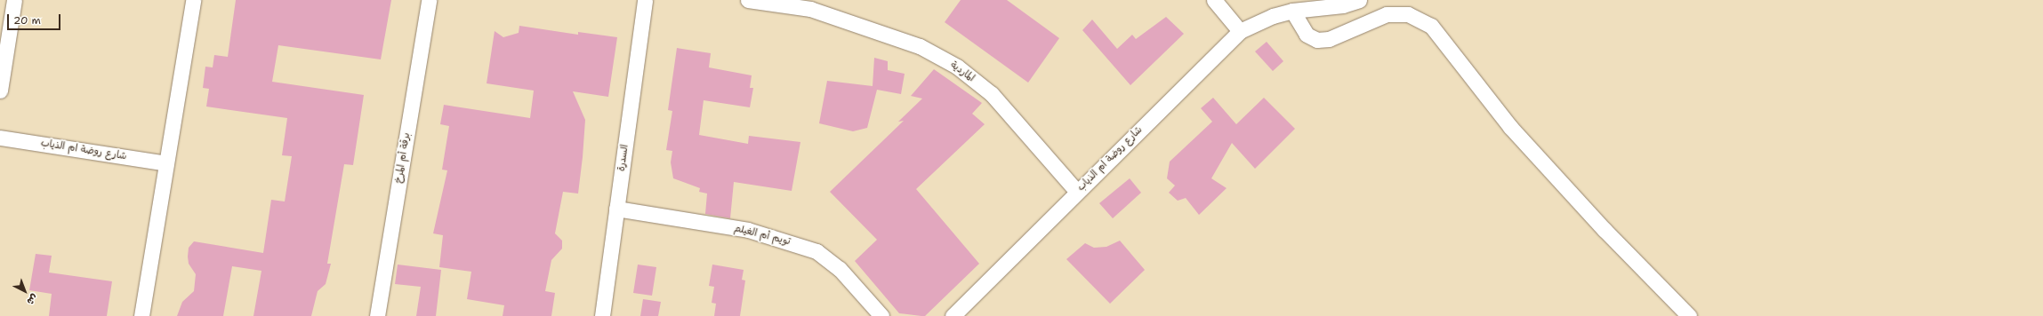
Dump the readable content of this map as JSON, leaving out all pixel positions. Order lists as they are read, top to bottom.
{
  "streets": {
    "street": [
      "الماردية",
      "شارع روضة ام الذياب",
      "برقة أم المرخ",
      "السدرة",
      "تويم أم الغيلم"
    ]
  },
  "crossings": [
    ["الماردية", "شارع روضة ام الذياب"],
    ["السدرة", "تويم أم الغيلم"]
  ],
  "scale_bar": "20 m",
  "north": "bottom right"
}
